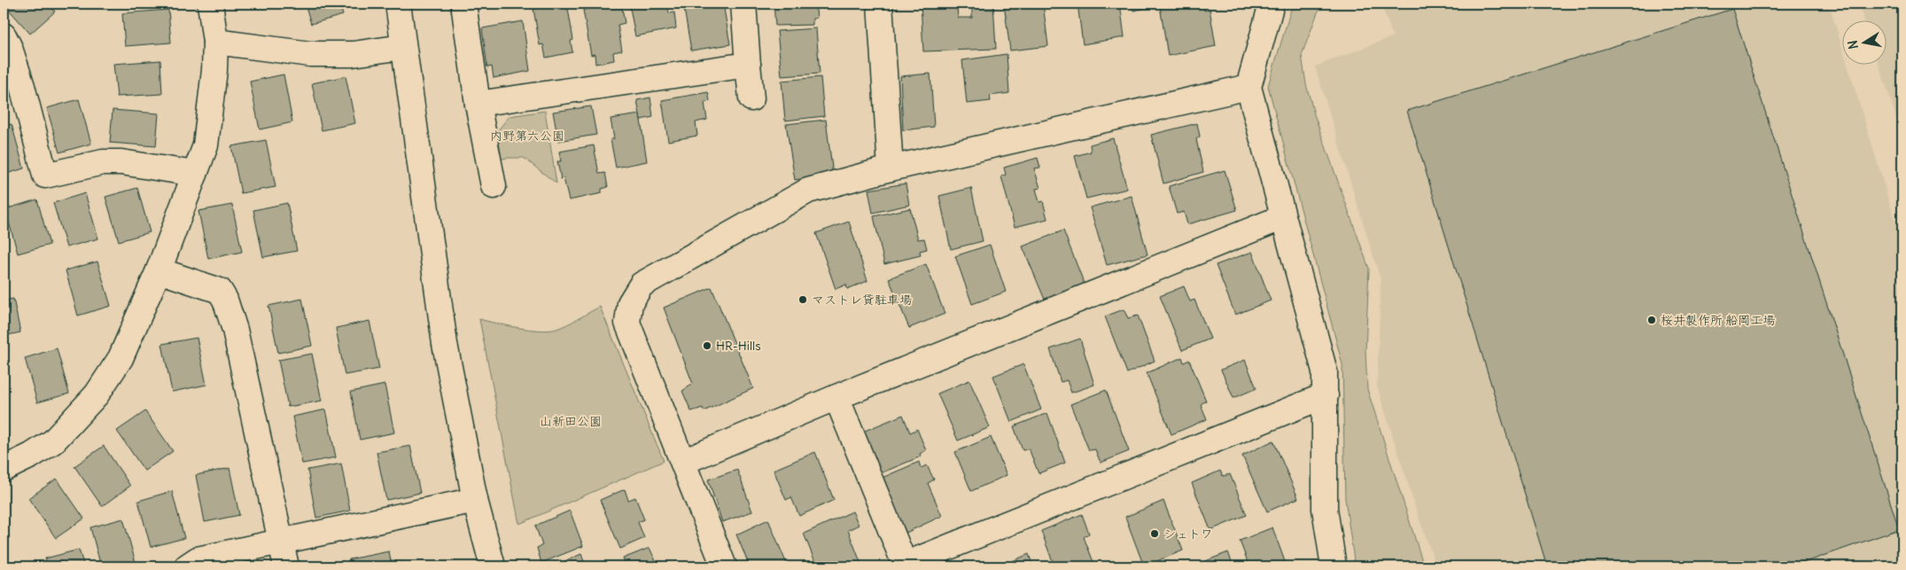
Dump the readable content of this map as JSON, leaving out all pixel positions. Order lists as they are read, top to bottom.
{
  "parks": ["内野第六公園", "山新田公園"],
  "places": [
    "マストレ貸駐車場",
    "桜井製作所 船岡工場",
    "HR-Hills",
    "シェトワ"
  ],
  "north": "left"
}
